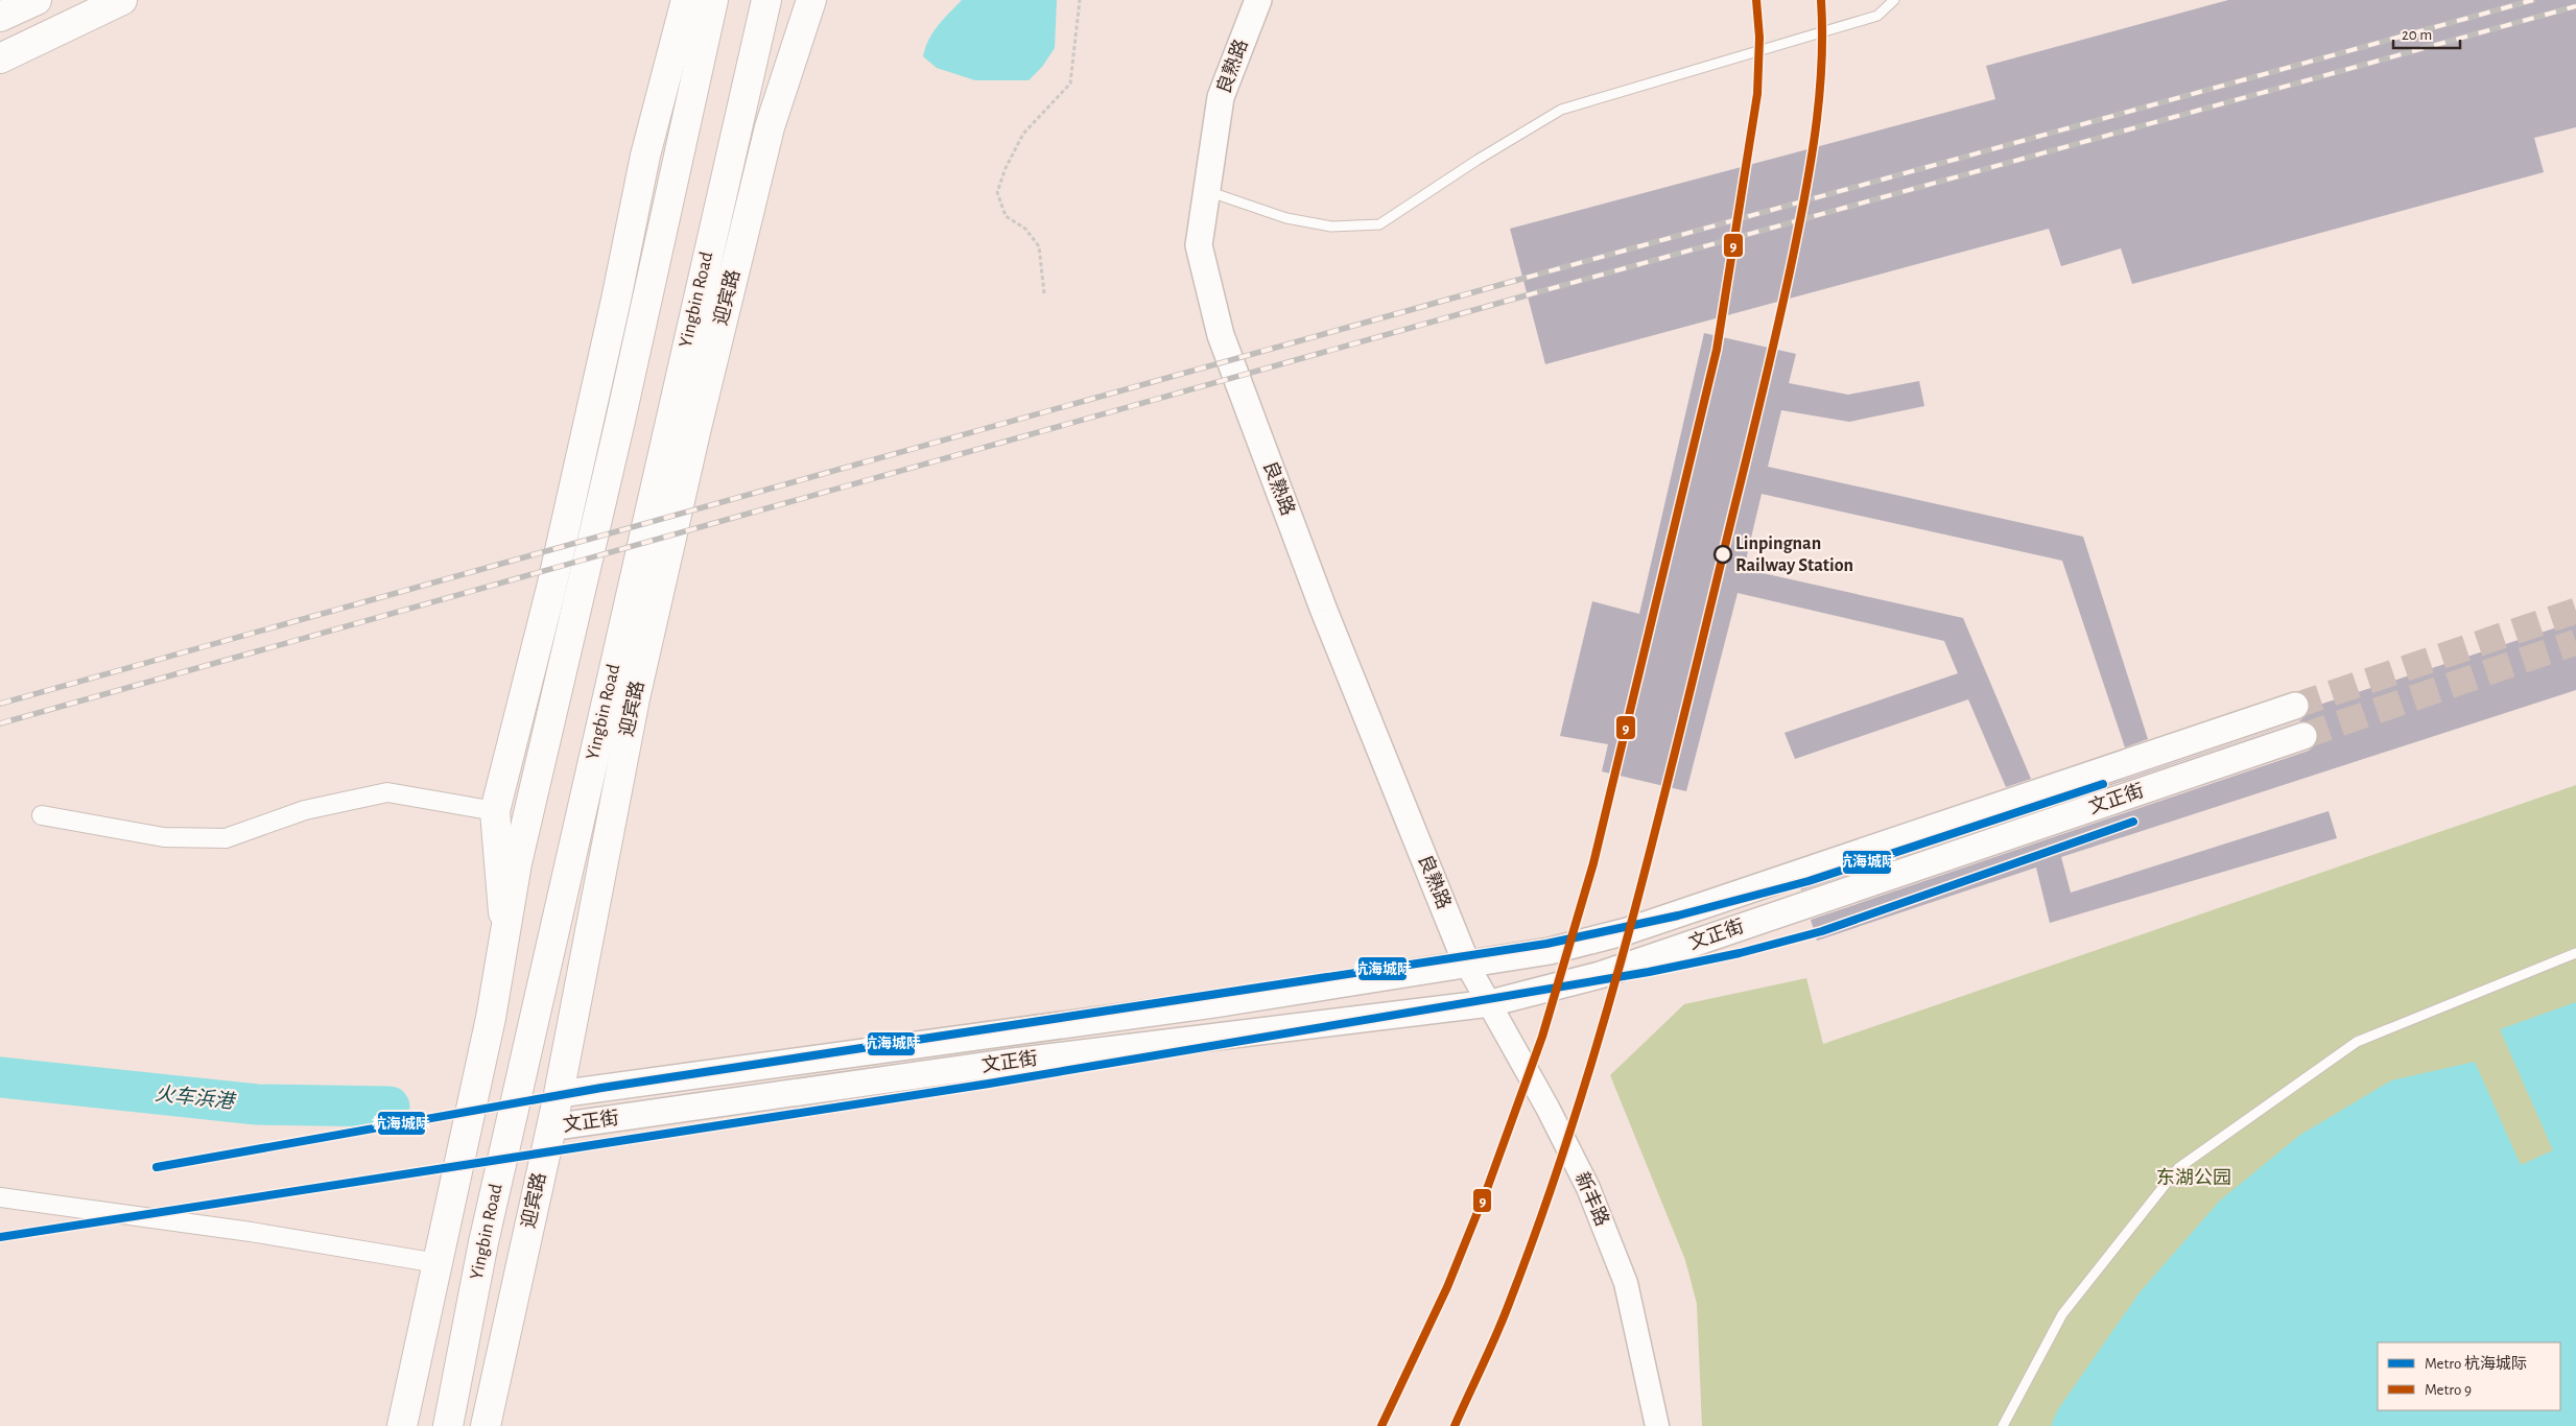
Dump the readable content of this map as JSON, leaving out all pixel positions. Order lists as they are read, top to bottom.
{
  "streets": {
    "main road": [
      "良熟路",
      "迎宾路",
      "Yingbin Road",
      "文正街"
    ],
    "street": ["新丰路"]
  },
  "crossings": [
    ["良熟路", "文正街"],
    ["良熟路", "新丰路"],
    ["迎宾路", "文正街"],
    ["文正街", "新丰路"]
  ],
  "water": ["火车浜港"],
  "parks": ["东湖公园"],
  "places": ["Linpingnan Railway Station"],
  "lines": ["metro line 9", "metro line 杭海城际"],
  "legend": ["Metro 杭海城际", "Metro 9"],
  "scale_bar": "20 m"
}
